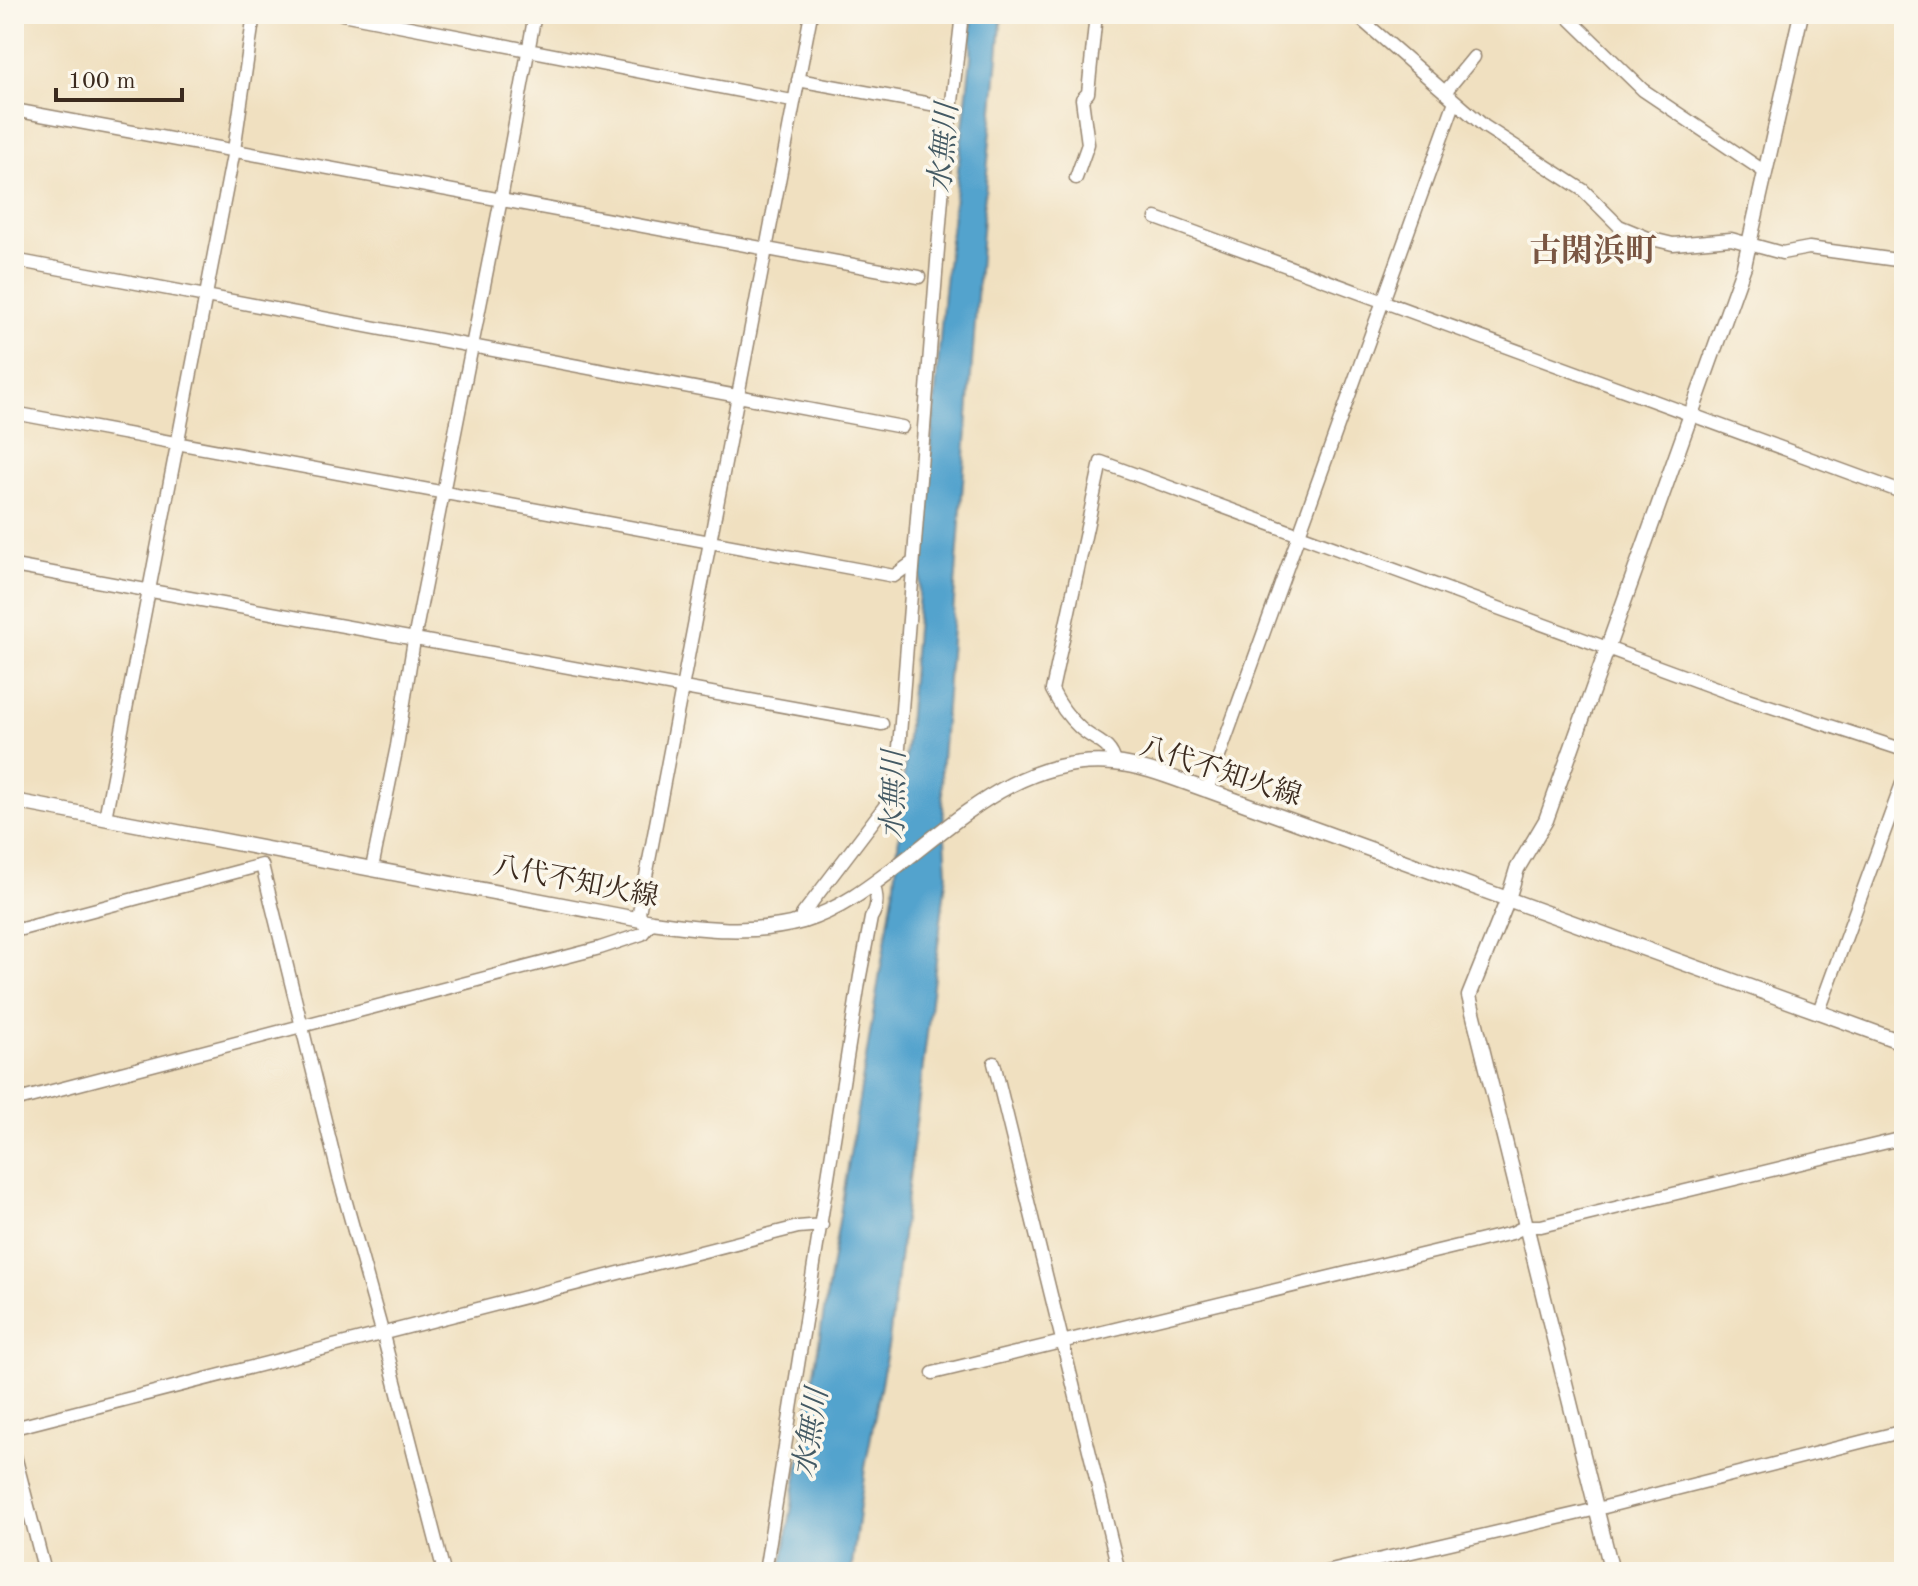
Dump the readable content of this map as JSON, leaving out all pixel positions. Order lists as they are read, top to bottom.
{
  "streets": {
    "main road": ["八代不知火線"]
  },
  "districts": ["古閑浜町"],
  "water": ["水無川"],
  "scale_bar": "100 m"
}
